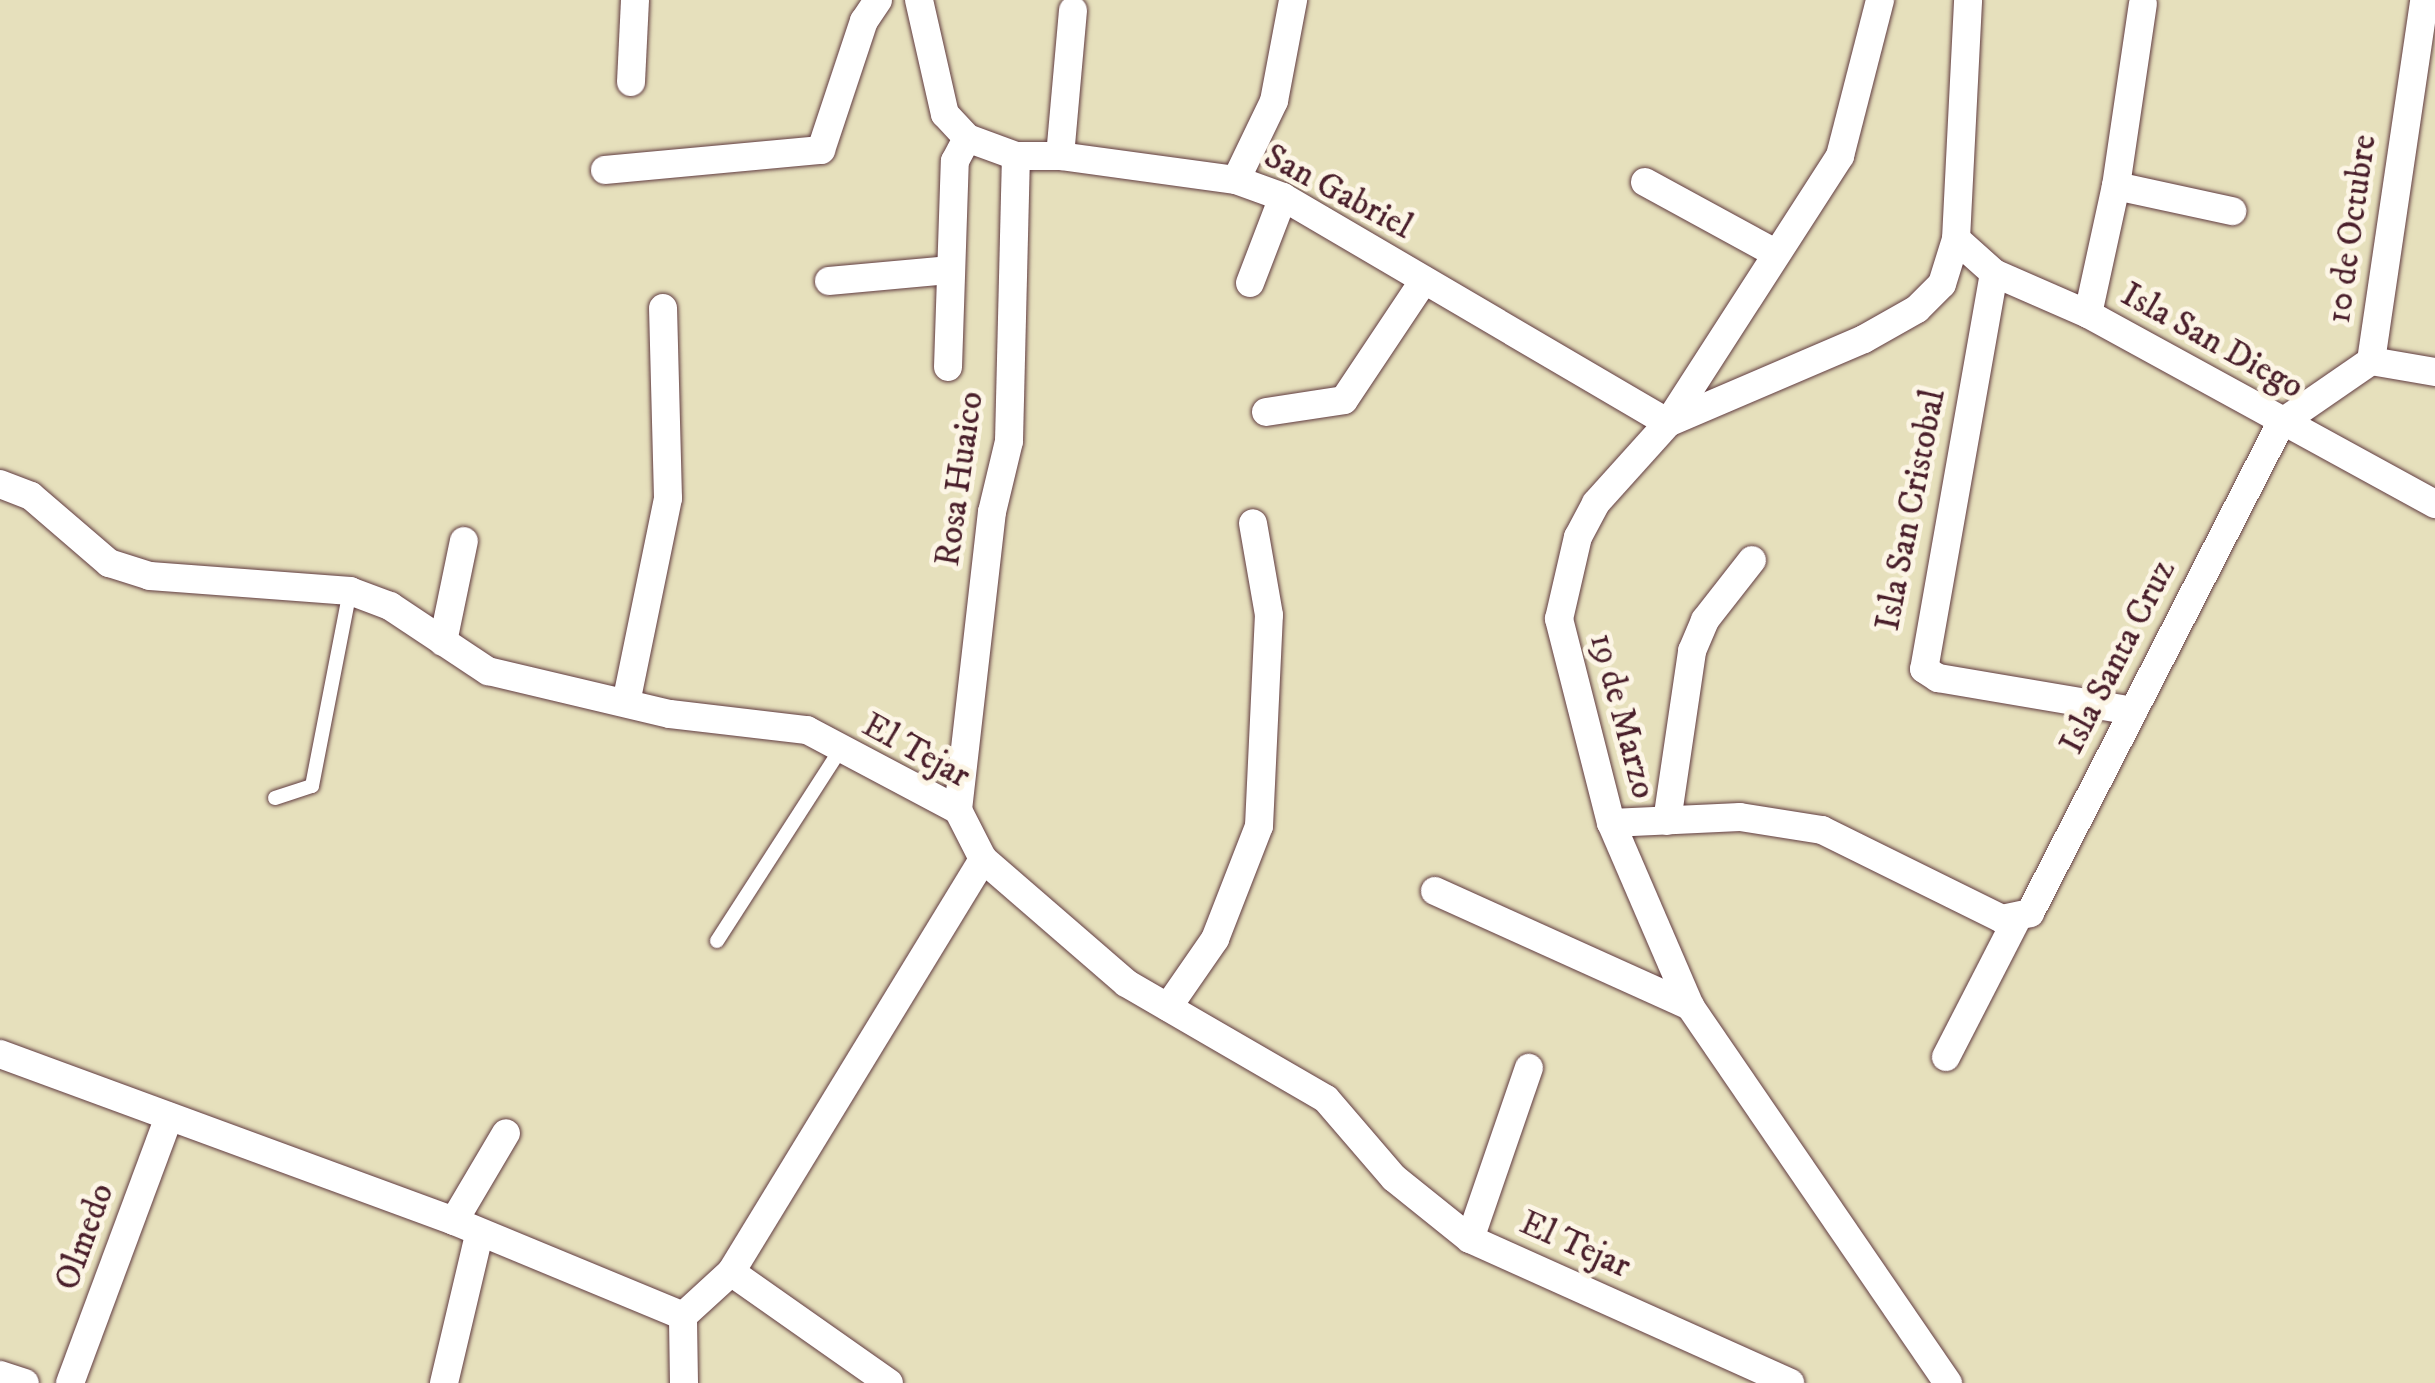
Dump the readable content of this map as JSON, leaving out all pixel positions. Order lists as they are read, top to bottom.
{
  "streets": {
    "street": [
      "San Gabriel",
      "10 de Octubre",
      "Isla San Diego",
      "Rosa Huaico",
      "Isla San Cristobal",
      "Isla Santa Cruz",
      "19 de Marzo",
      "El Tejar",
      "Olmedo"
    ]
  },
  "crossings": [
    ["San Gabriel", "Rosa Huaico"],
    ["San Gabriel", "19 de Marzo"],
    ["10 de Octubre", "Isla San Diego"],
    ["10 de Octubre", "Isla Santa Cruz"],
    ["Isla San Diego", "Isla San Cristobal"],
    ["Isla San Diego", "Isla Santa Cruz"],
    ["Isla San Diego", "19 de Marzo"],
    ["Rosa Huaico", "El Tejar"],
    ["Isla San Cristobal", "Isla Santa Cruz"]
  ]
}
